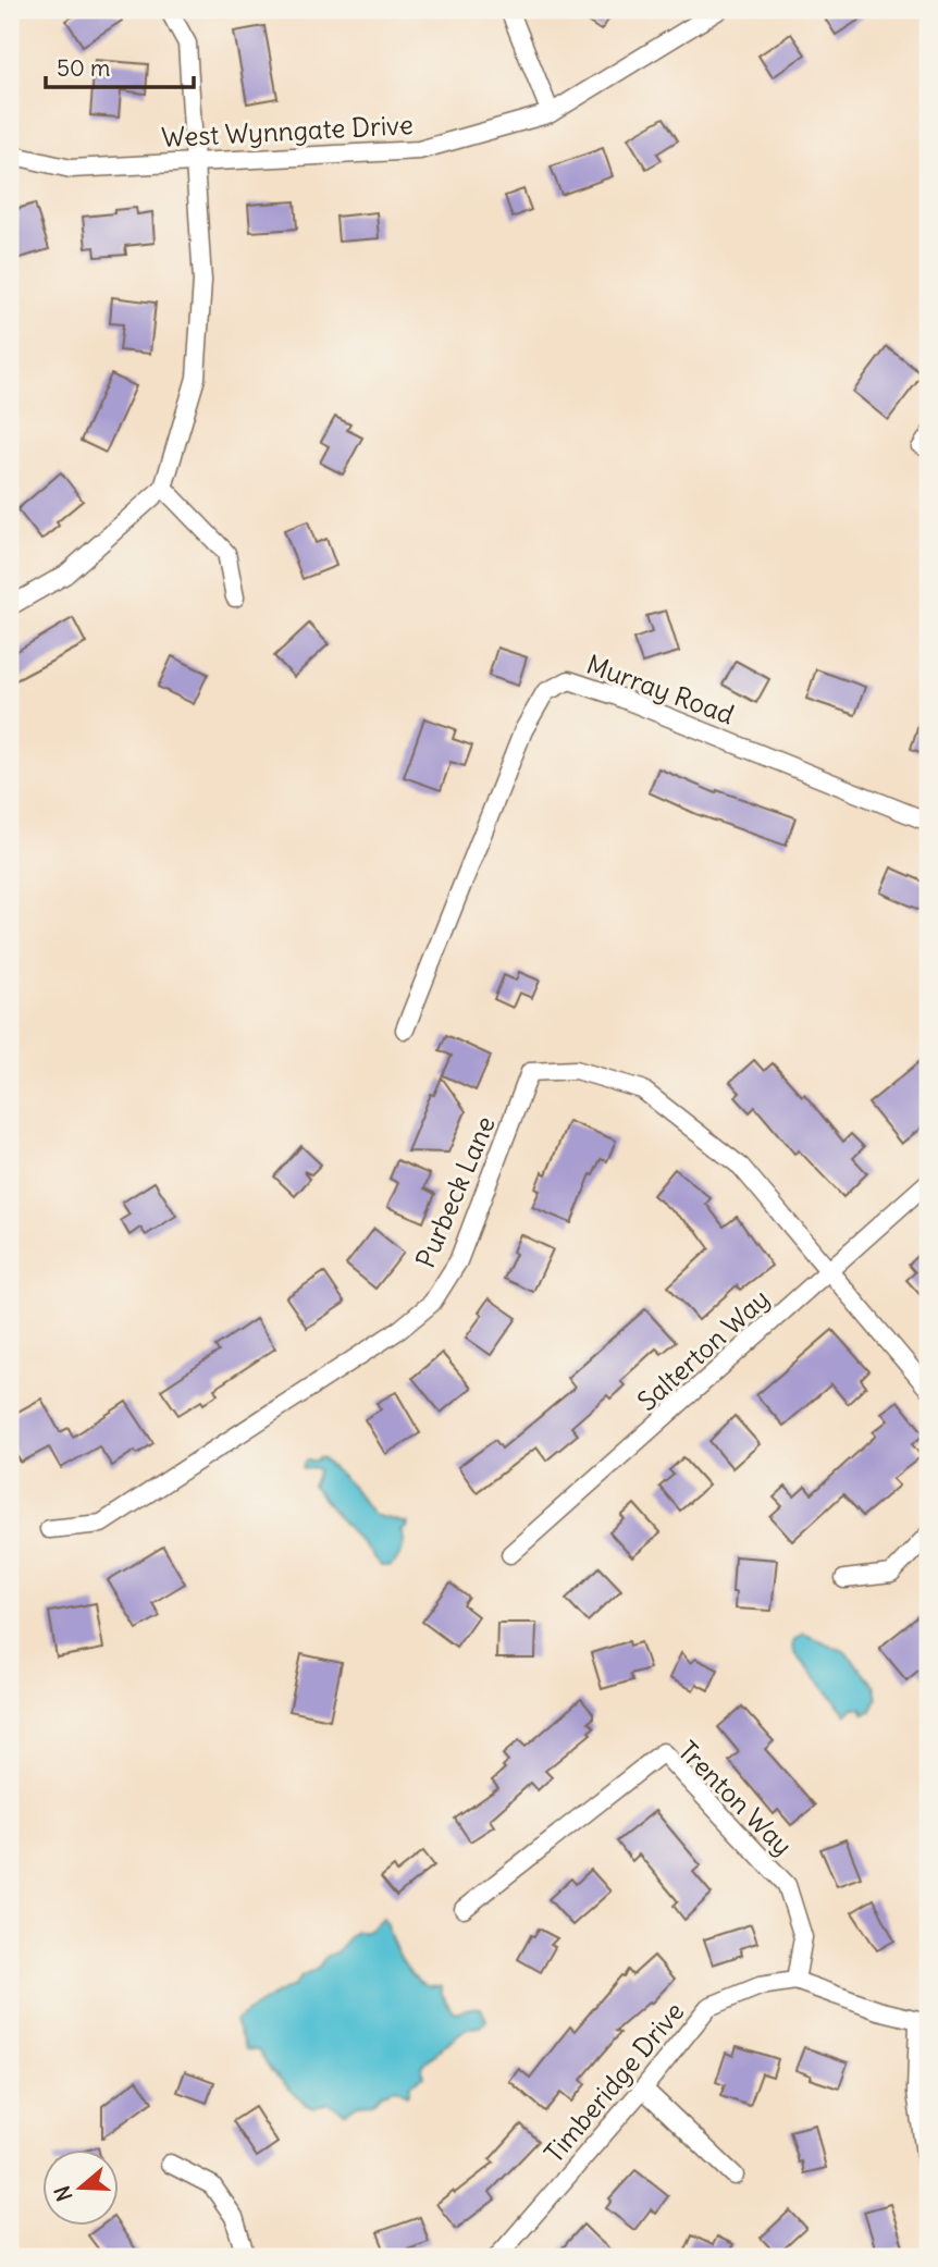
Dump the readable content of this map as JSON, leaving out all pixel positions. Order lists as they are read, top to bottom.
{
  "streets": {
    "street": [
      "West Wynngate Drive",
      "Murray Road",
      "Purbeck Lane",
      "Salterton Way",
      "Trenton Way",
      "Timberidge Drive"
    ]
  },
  "crossings": [
    ["Purbeck Lane", "Salterton Way"],
    ["Trenton Way", "Timberidge Drive"]
  ],
  "scale_bar": "50 m",
  "north": "left"
}
